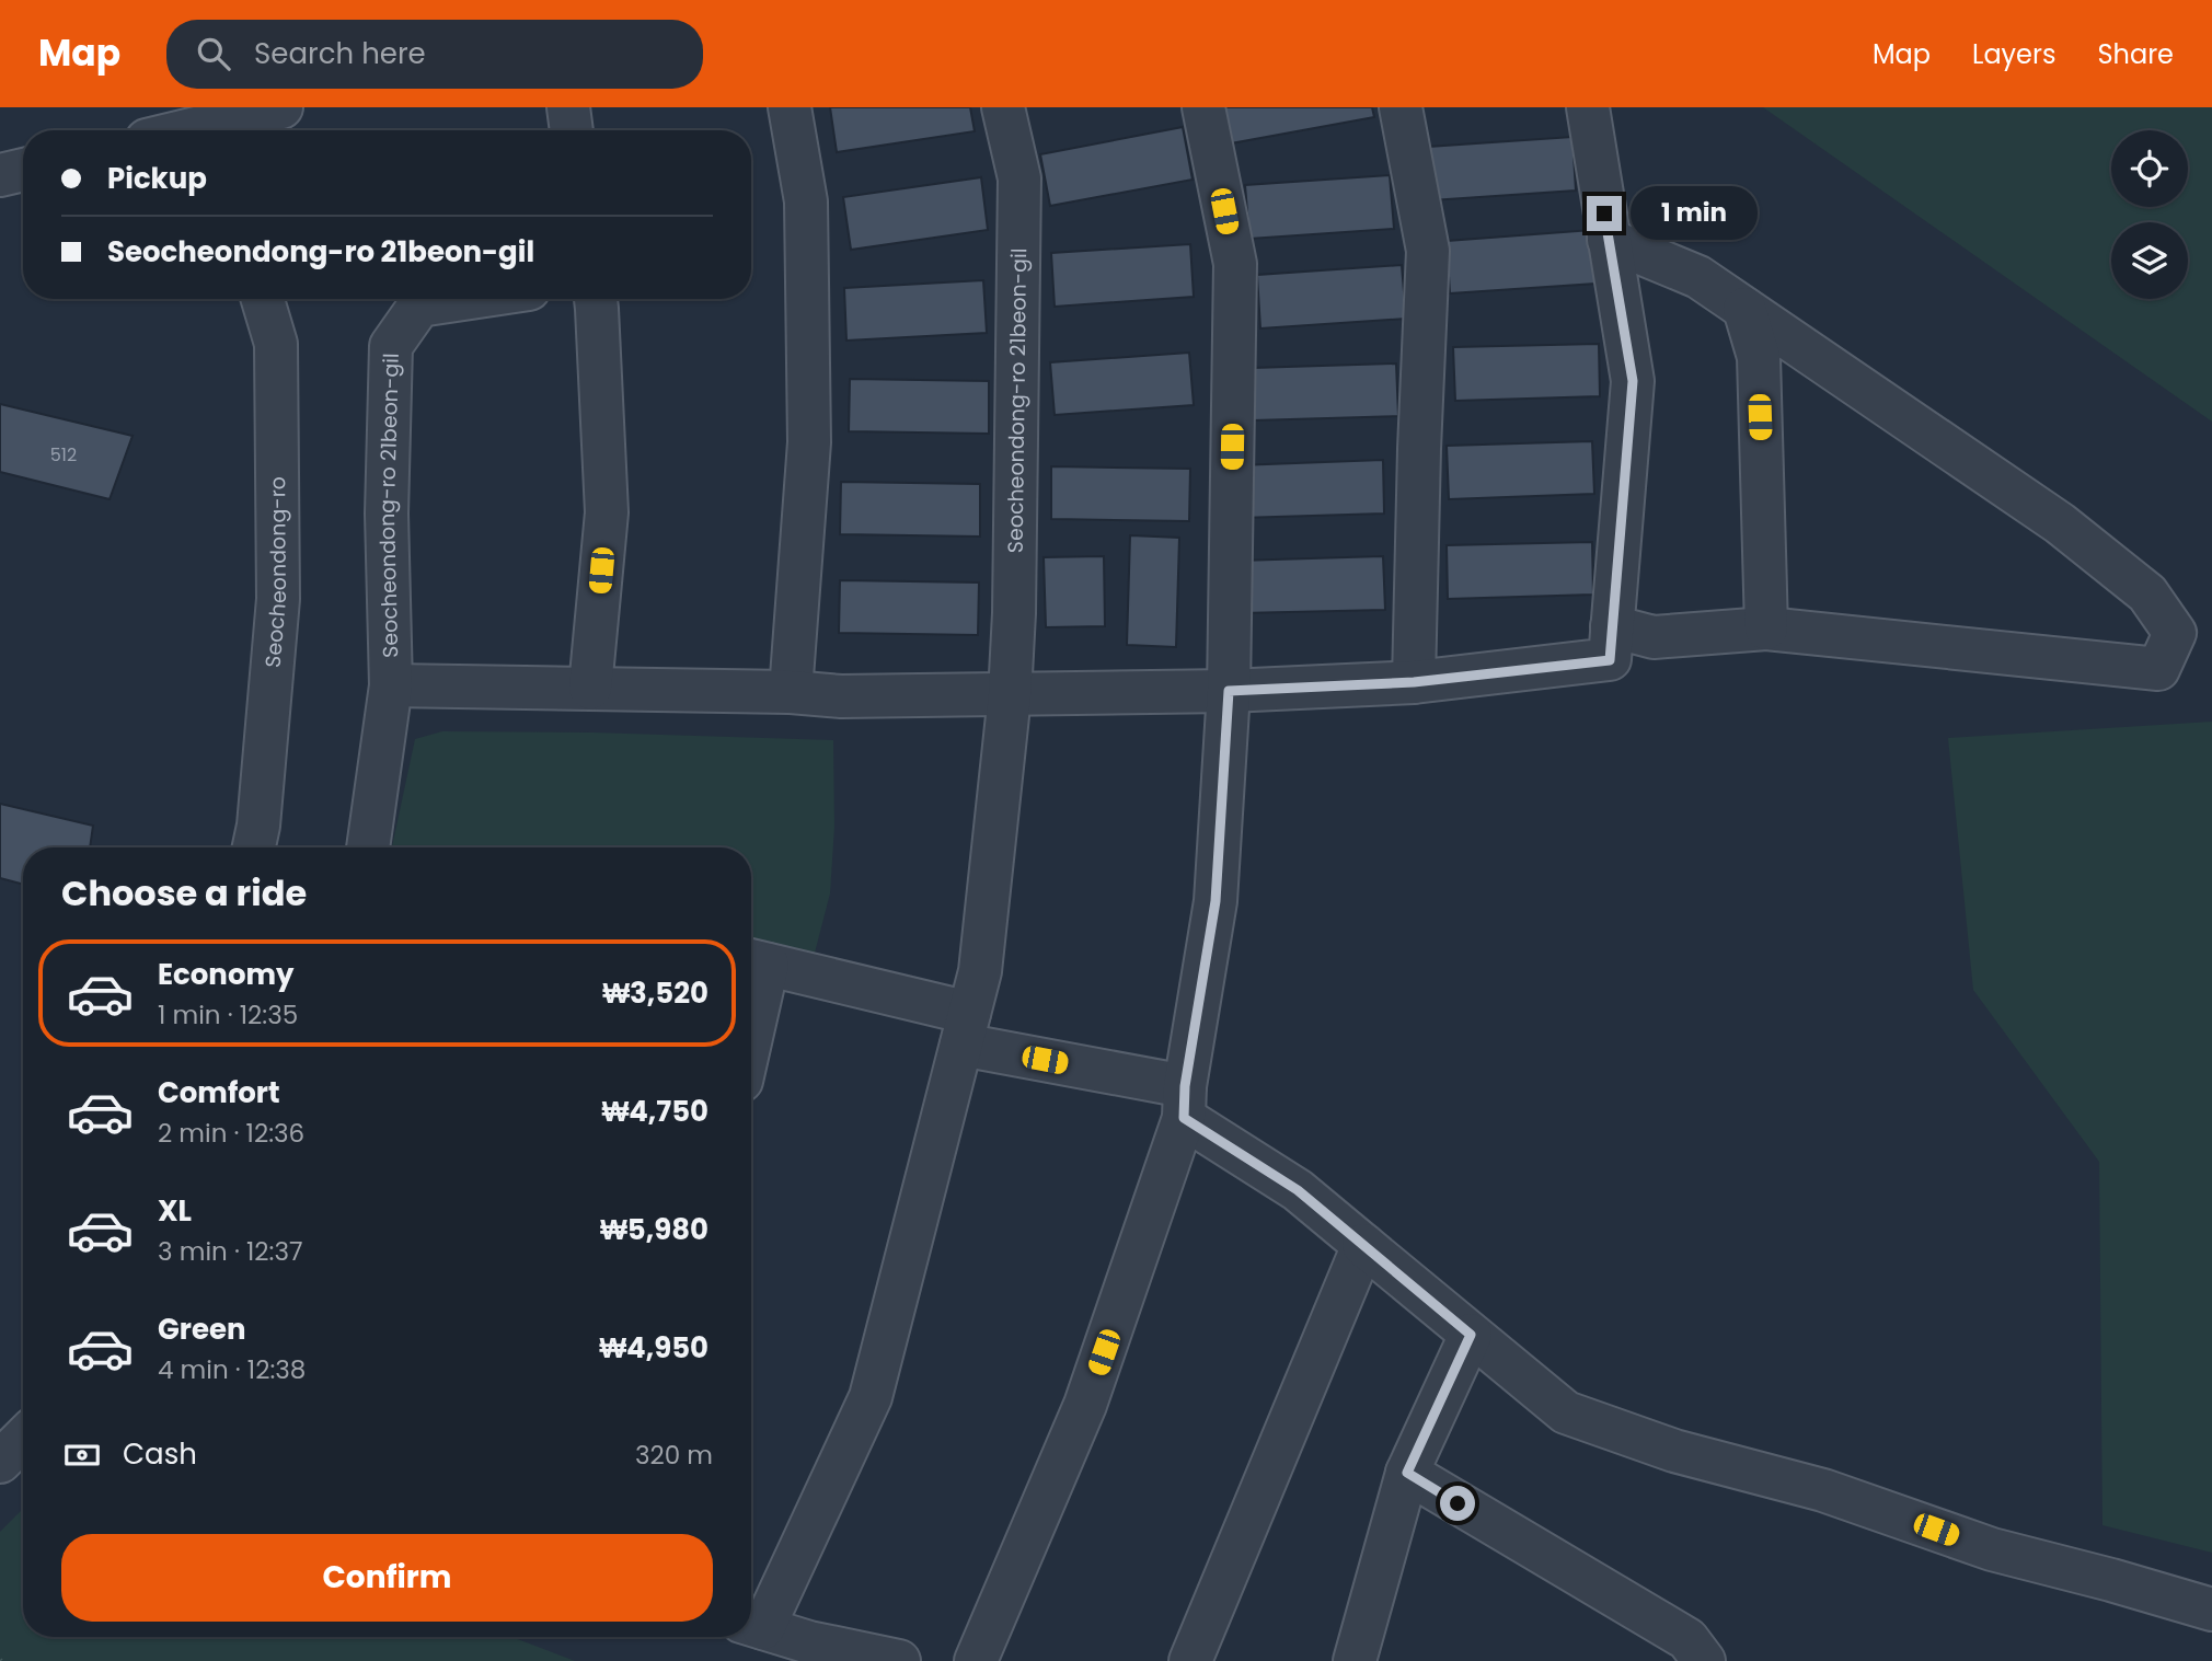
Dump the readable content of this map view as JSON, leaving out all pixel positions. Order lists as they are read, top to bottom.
{
  "streets": {
    "street": ["Seocheondong-ro 21beon-gil", "Seocheondong-ro"]
  },
  "house_numbers": ["512"],
  "page": {
    "header": "Map",
    "search": "Search here",
    "nav": ["Map", "Layers", "Share"],
    "banner": ["Pickup", "Seocheondong-ro 21beon-gil"],
    "bubble": "1 min",
    "heading": "Choose a ride",
    "list": [
      {
        "name": "Economy",
        "note": "1 min · 12:35",
        "value": "₩3,520"
      },
      {
        "name": "Comfort",
        "note": "2 min · 12:36",
        "value": "₩4,750"
      },
      {
        "name": "XL",
        "note": "3 min · 12:37",
        "value": "₩5,980"
      },
      {
        "name": "Green",
        "note": "4 min · 12:38",
        "value": "₩4,950"
      }
    ],
    "pay": ["Cash", "320 m"],
    "buttons": "Confirm"
  }
}
